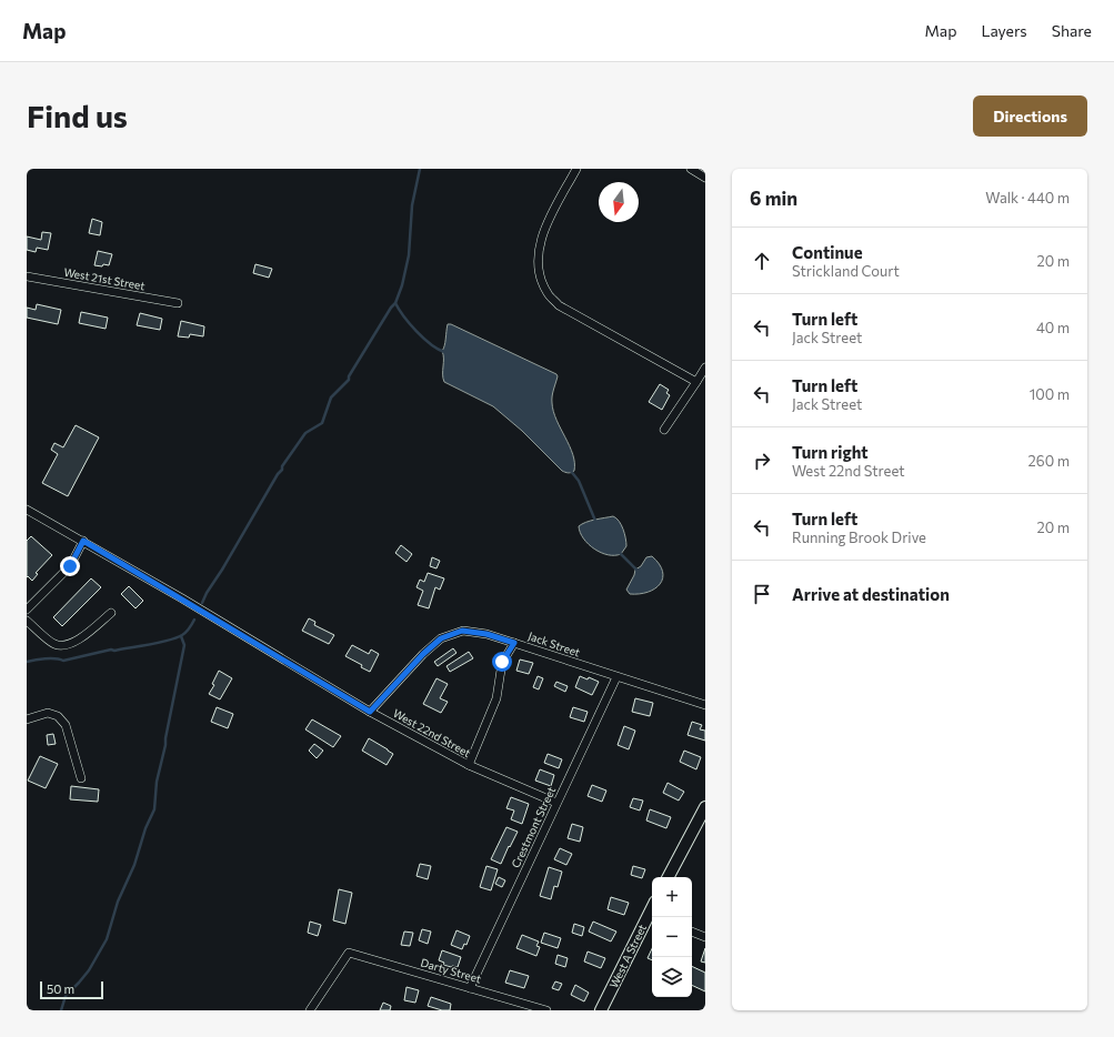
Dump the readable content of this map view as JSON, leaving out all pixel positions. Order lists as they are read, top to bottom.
{
  "streets": {
    "street": [
      "West 21st Street",
      "Jack Street",
      "West 22nd Street",
      "Crestmont Street",
      "West A Street",
      "Darty Street"
    ]
  },
  "crossings": [
    ["Jack Street", "West 22nd Street"],
    ["Jack Street", "Crestmont Street"],
    ["West 22nd Street", "Crestmont Street"],
    ["Crestmont Street", "Darty Street"]
  ],
  "scale_bar": "50 m",
  "north": "bottom",
  "page": {
    "header": "Map",
    "nav": ["Map", "Layers", "Share"],
    "buttons": "Directions",
    "title": "Find us",
    "heading": ["6 min", "Walk · 440 m"],
    "list": [
      ["Continue", "Strickland Court", "20 m"],
      ["Turn left", "Jack Street", "40 m"],
      ["Turn left", "Jack Street", "100 m"],
      ["Turn right", "West 22nd Street", "260 m"],
      ["Turn left", "Running Brook Drive", "20 m"],
      "Arrive at destination"
    ],
    "map_buttons": ["+", "−"],
    "scale": "50 m"
  }
}
